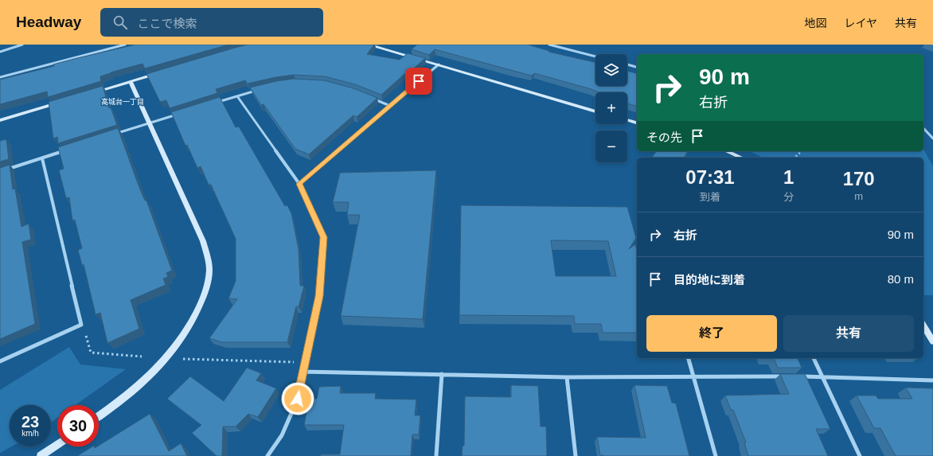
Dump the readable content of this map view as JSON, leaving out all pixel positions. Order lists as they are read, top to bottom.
{
  "districts": ["高城台一丁目"],
  "page": {
    "header": "Headway",
    "search": "ここで検索",
    "nav": ["地図", "レイヤ", "共有"],
    "map_buttons": ["+", "−"],
    "turn": ["90 m", "右折"],
    "then": "その先",
    "eta": [
      "07:31",
      "到着",
      "1",
      "分",
      "170",
      "m"
    ],
    "list": [
      {
        "name": "右折",
        "value": "90 m"
      },
      {
        "name": "目的地に到着",
        "value": "80 m"
      }
    ],
    "buttons": ["終了", "共有"],
    "speed": "23 km/h",
    "limit": "30"
  }
}
